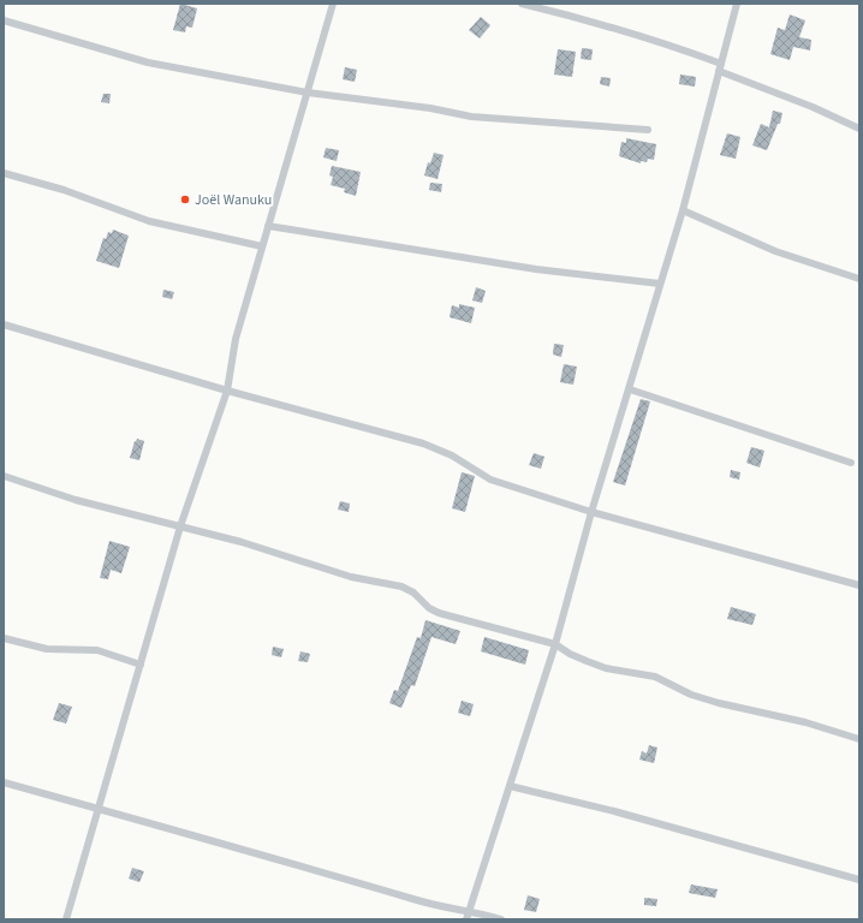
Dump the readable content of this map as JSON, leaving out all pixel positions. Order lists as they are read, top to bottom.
{
  "places": ["Joël Wanuku"]
}
